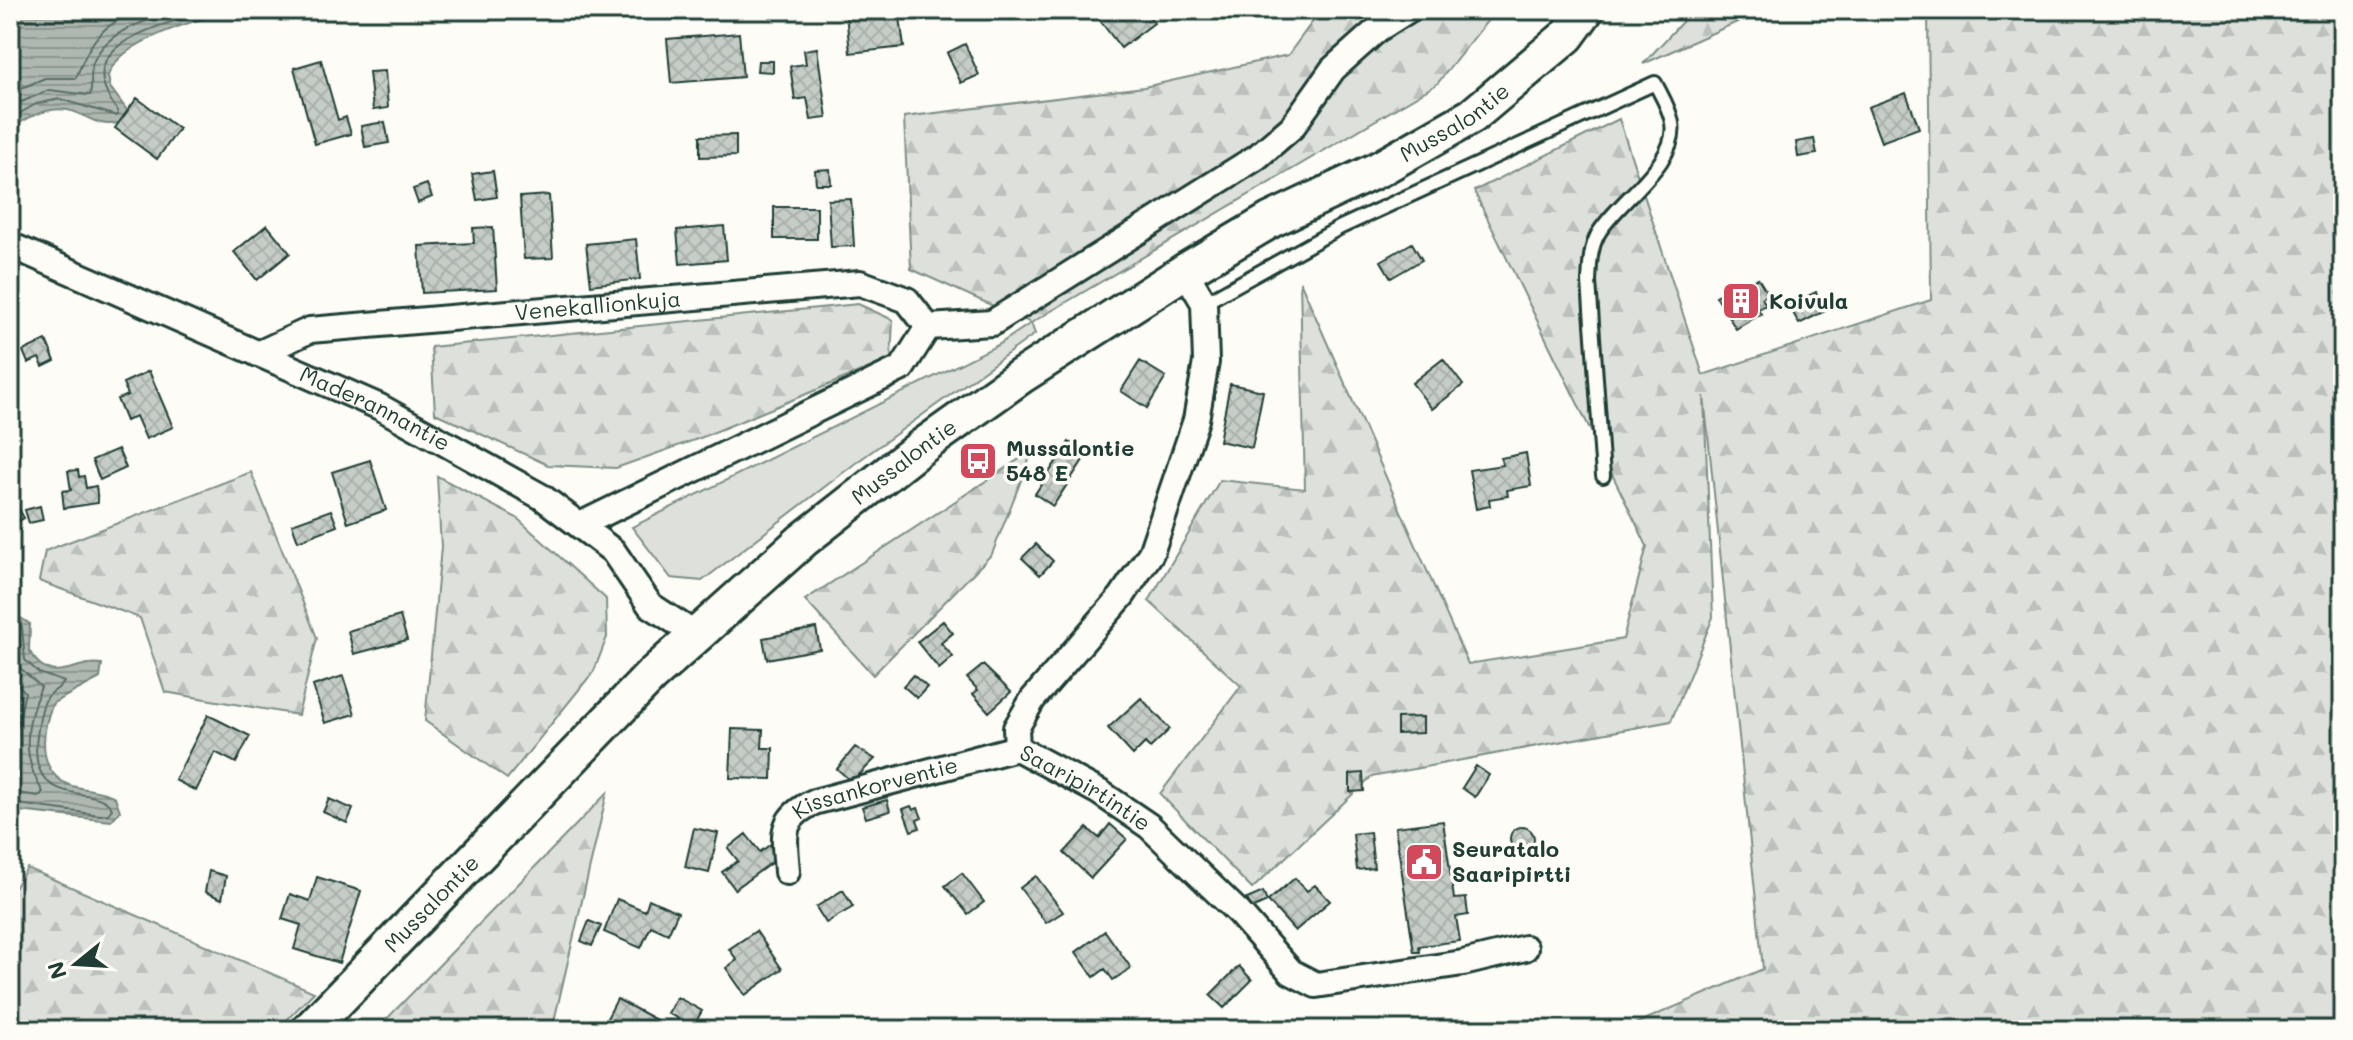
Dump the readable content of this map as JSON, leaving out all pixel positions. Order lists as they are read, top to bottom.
{
  "streets": {
    "main road": ["Mussalontie"],
    "street": [
      "Venekallionkuja",
      "Maderannantie",
      "Saaripirtintie",
      "Kissankorventie"
    ]
  },
  "crossings": [
    ["Mussalontie", "Maderannantie"],
    ["Mussalontie", "Saaripirtintie"],
    ["Venekallionkuja", "Maderannantie"],
    ["Saaripirtintie", "Kissankorventie"]
  ],
  "places": {
    "building": ["Koivula"],
    "bus stop": ["Mussalontie 548 E"],
    "public building": ["Seuratalo Saaripirtti"]
  },
  "north": "left"
}
